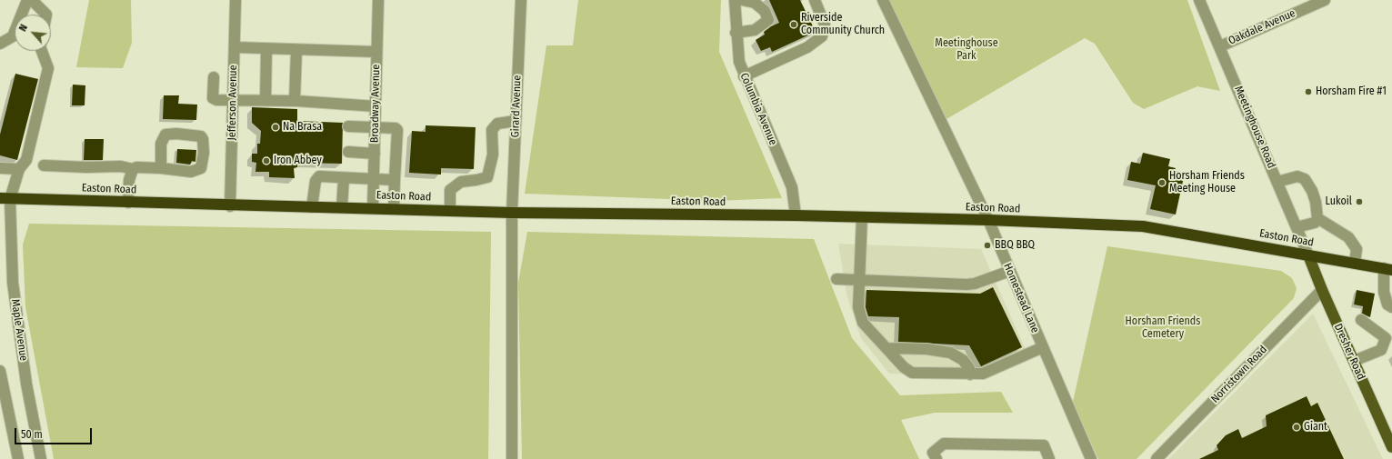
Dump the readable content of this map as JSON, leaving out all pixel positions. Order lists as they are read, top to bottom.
{
  "streets": {
    "highway": ["Easton Road"],
    "main road": ["Dresher Road"],
    "street": [
      "Oakdale Avenue",
      "Jefferson Avenue",
      "Broadway Avenue",
      "Girard Avenue",
      "Columbia Avenue",
      "Meetinghouse Road",
      "Homestead Lane",
      "Maple Avenue",
      "Norristown Road"
    ]
  },
  "crossings": [
    ["Oakdale Avenue", "Meetinghouse Road"],
    ["Jefferson Avenue", "Easton Road"],
    ["Broadway Avenue", "Easton Road"],
    ["Girard Avenue", "Easton Road"],
    ["Columbia Avenue", "Easton Road"],
    ["Meetinghouse Road", "Easton Road"],
    ["Meetinghouse Road", "Dresher Road"],
    ["Easton Road", "Homestead Lane"],
    ["Easton Road", "Maple Avenue"],
    ["Easton Road", "Dresher Road"],
    ["Dresher Road", "Norristown Road"]
  ],
  "parks": ["Meetinghouse Park", "Horsham Friends Cemetery"],
  "places": [
    "Riverside Community Church",
    "Horsham Fire #1",
    "Na Brasa",
    "Iron Abbey",
    "Horsham Friends Meeting House",
    "Lukoil",
    "BBQ BBQ",
    "Giant"
  ],
  "scale_bar": "50 m",
  "north": "top left"
}
